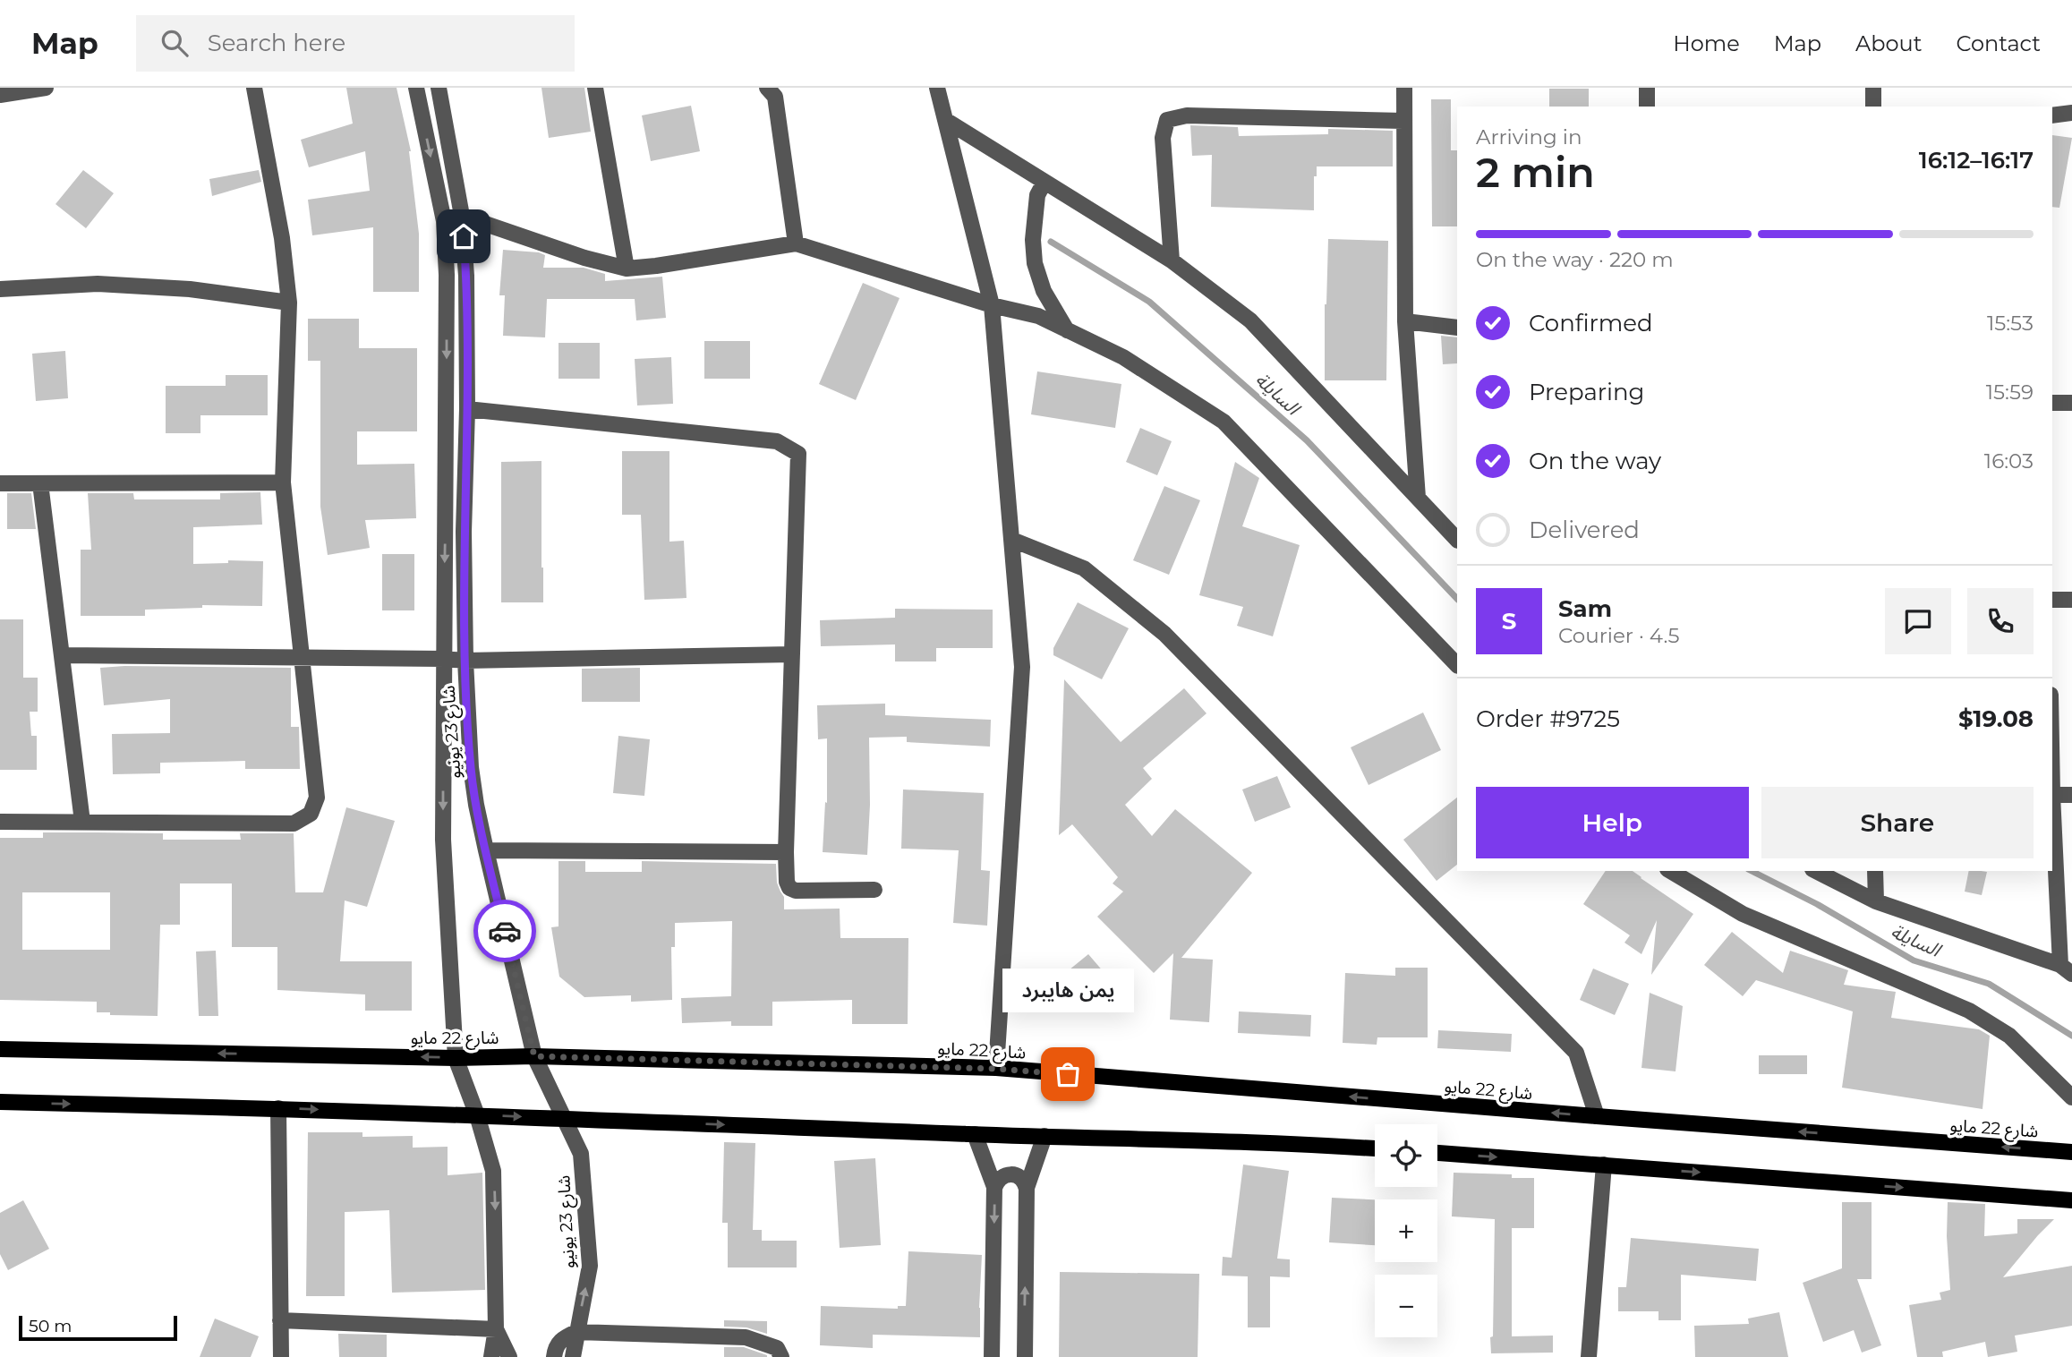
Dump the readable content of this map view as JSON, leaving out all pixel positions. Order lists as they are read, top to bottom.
{
  "streets": {
    "main road": ["شارع 22 مايو"],
    "street": ["شارع 23 يونيو"]
  },
  "crossings": [
    ["شارع 23 يونيو", "شارع 22 مايو"]
  ],
  "water": ["السايلة"],
  "places": ["يمن هايبرد"],
  "scale_bar": "50 m",
  "page": {
    "header": "Map",
    "search": "Search here",
    "nav": [
      "Home",
      "Map",
      "About",
      "Contact"
    ],
    "heading": ["2 min", "Arriving in", "16:12–16:17"],
    "panel": [
      "Sam",
      "Courier · 4.5",
      "Order #9725",
      "$19.08"
    ],
    "bar": "On the way · 220 m",
    "list": [
      ["Confirmed", "15:53"],
      ["Preparing", "15:59"],
      ["On the way", "16:03"],
      "Delivered"
    ],
    "round": "S",
    "buttons": ["Help", "Share"],
    "bubble": "يمن هايبرد",
    "map_buttons": ["+", "−"],
    "scale": "50 m"
  }
}
